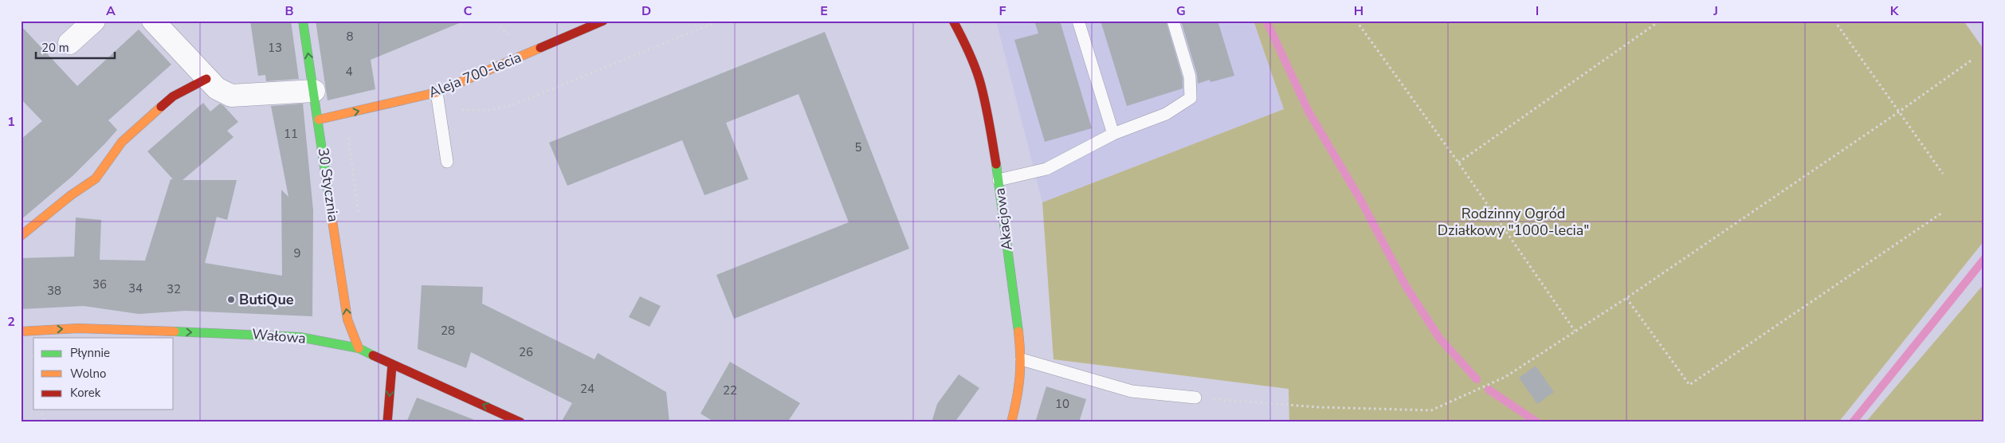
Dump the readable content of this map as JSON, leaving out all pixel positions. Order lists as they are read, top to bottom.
{
  "streets": {
    "street": [
      "Aleja 700-lecia",
      "30 Stycznia",
      "Akacjowa",
      "Wałowa"
    ]
  },
  "crossings": [
    ["Aleja 700-lecia", "30 Stycznia"],
    ["30 Stycznia", "Wałowa"]
  ],
  "one_way": ["Aleja 700-lecia", "30 Stycznia"],
  "parks": ["Rodzinny Ogród Działkowy \"1000-lecia\""],
  "places": ["ButiQue"],
  "house_numbers": [
    "8",
    "13",
    "4",
    "11",
    "5",
    "9",
    "36",
    "34",
    "32",
    "38",
    "28",
    "26",
    "24",
    "22",
    "10"
  ],
  "legend": ["Płynnie", "Wolno", "Korek"],
  "scale_bar": "20 m",
  "grid": {
    "columns": [
      "A",
      "B",
      "C",
      "D",
      "E",
      "F",
      "G",
      "H",
      "I",
      "J",
      "K"
    ],
    "rows": ["1", "2"]
  }
}
